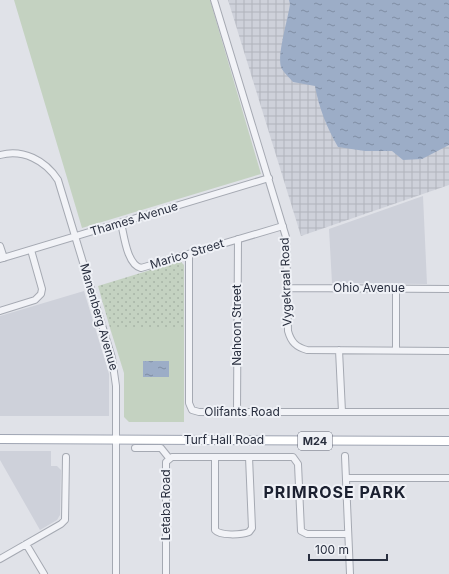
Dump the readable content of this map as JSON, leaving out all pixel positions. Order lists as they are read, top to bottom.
{
  "streets": {
    "main road": ["Turf Hall Road", "M24"],
    "street": [
      "Thames Avenue",
      "Marico Street",
      "Vygekraal Road",
      "Ohio Avenue",
      "Manenberg Avenue",
      "Nahoon Street",
      "Olifants Road",
      "Letaba Road"
    ]
  },
  "crossings": [
    ["Thames Avenue", "Marico Street"],
    ["Thames Avenue", "Vygekraal Road"],
    ["Thames Avenue", "Manenberg Avenue"],
    ["Marico Street", "Vygekraal Road"],
    ["Marico Street", "Nahoon Street"],
    ["Marico Street", "Olifants Road"],
    ["Vygekraal Road", "Ohio Avenue"],
    ["Manenberg Avenue", "Turf Hall Road"],
    ["Nahoon Street", "Olifants Road"]
  ],
  "districts": ["PRIMROSE PARK"],
  "scale_bar": "100 m"
}
